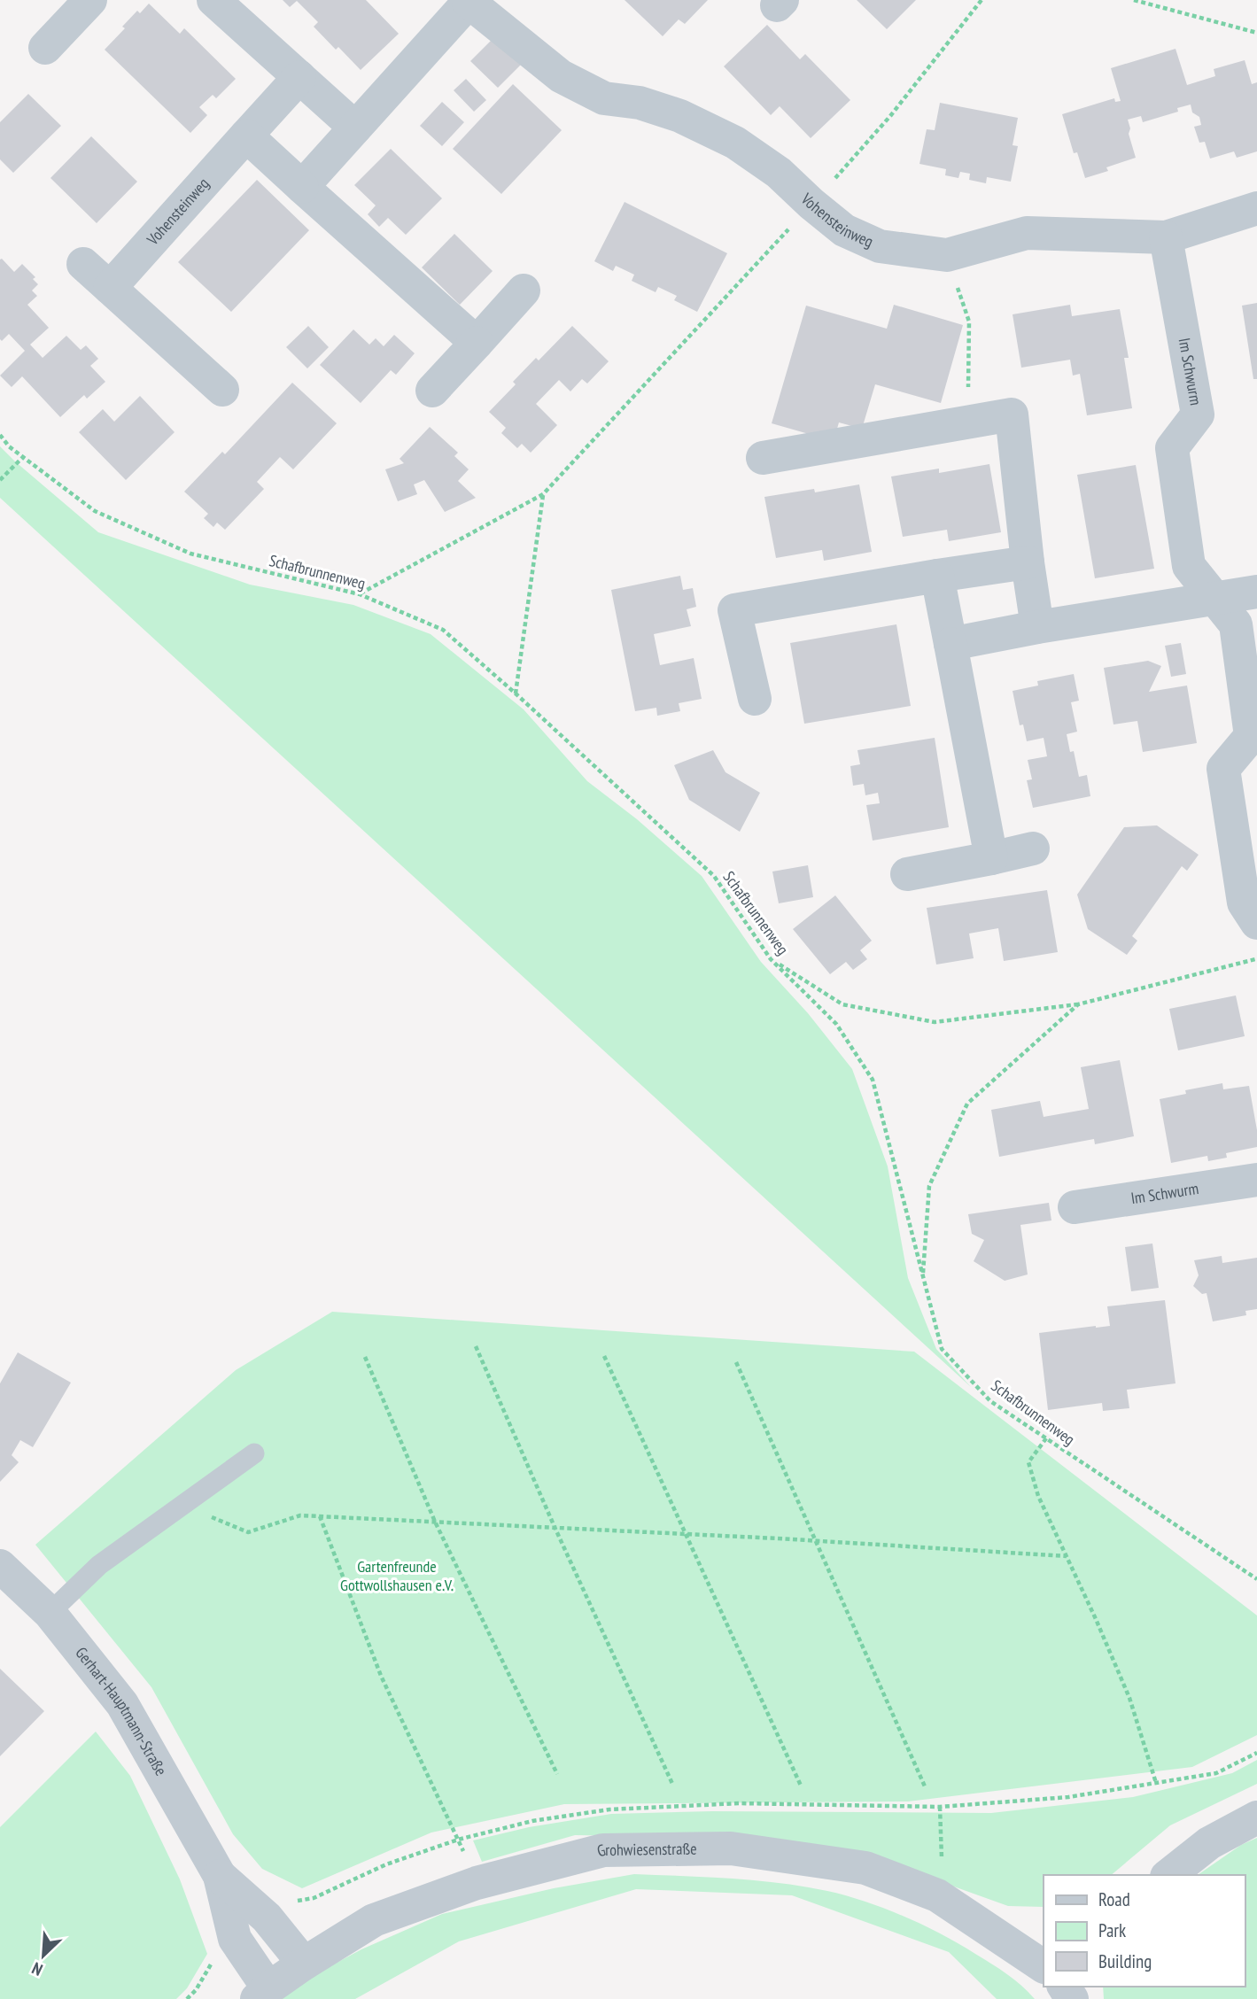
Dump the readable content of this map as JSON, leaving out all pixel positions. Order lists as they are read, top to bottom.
{
  "streets": {
    "street": [
      "Vohensteinweg",
      "Im Schwurm",
      "Gerhart-Hauptmann-Straße",
      "Grohwiesenstraße"
    ],
    "path": ["Schafbrunnenweg"]
  },
  "crossings": [
    ["Vohensteinweg", "Im Schwurm"],
    ["Gerhart-Hauptmann-Straße", "Grohwiesenstraße"]
  ],
  "parks": ["Gartenfreunde Gottwollshausen e.V."],
  "legend": ["Road", "Park", "Building"],
  "north": "bottom left"
}
